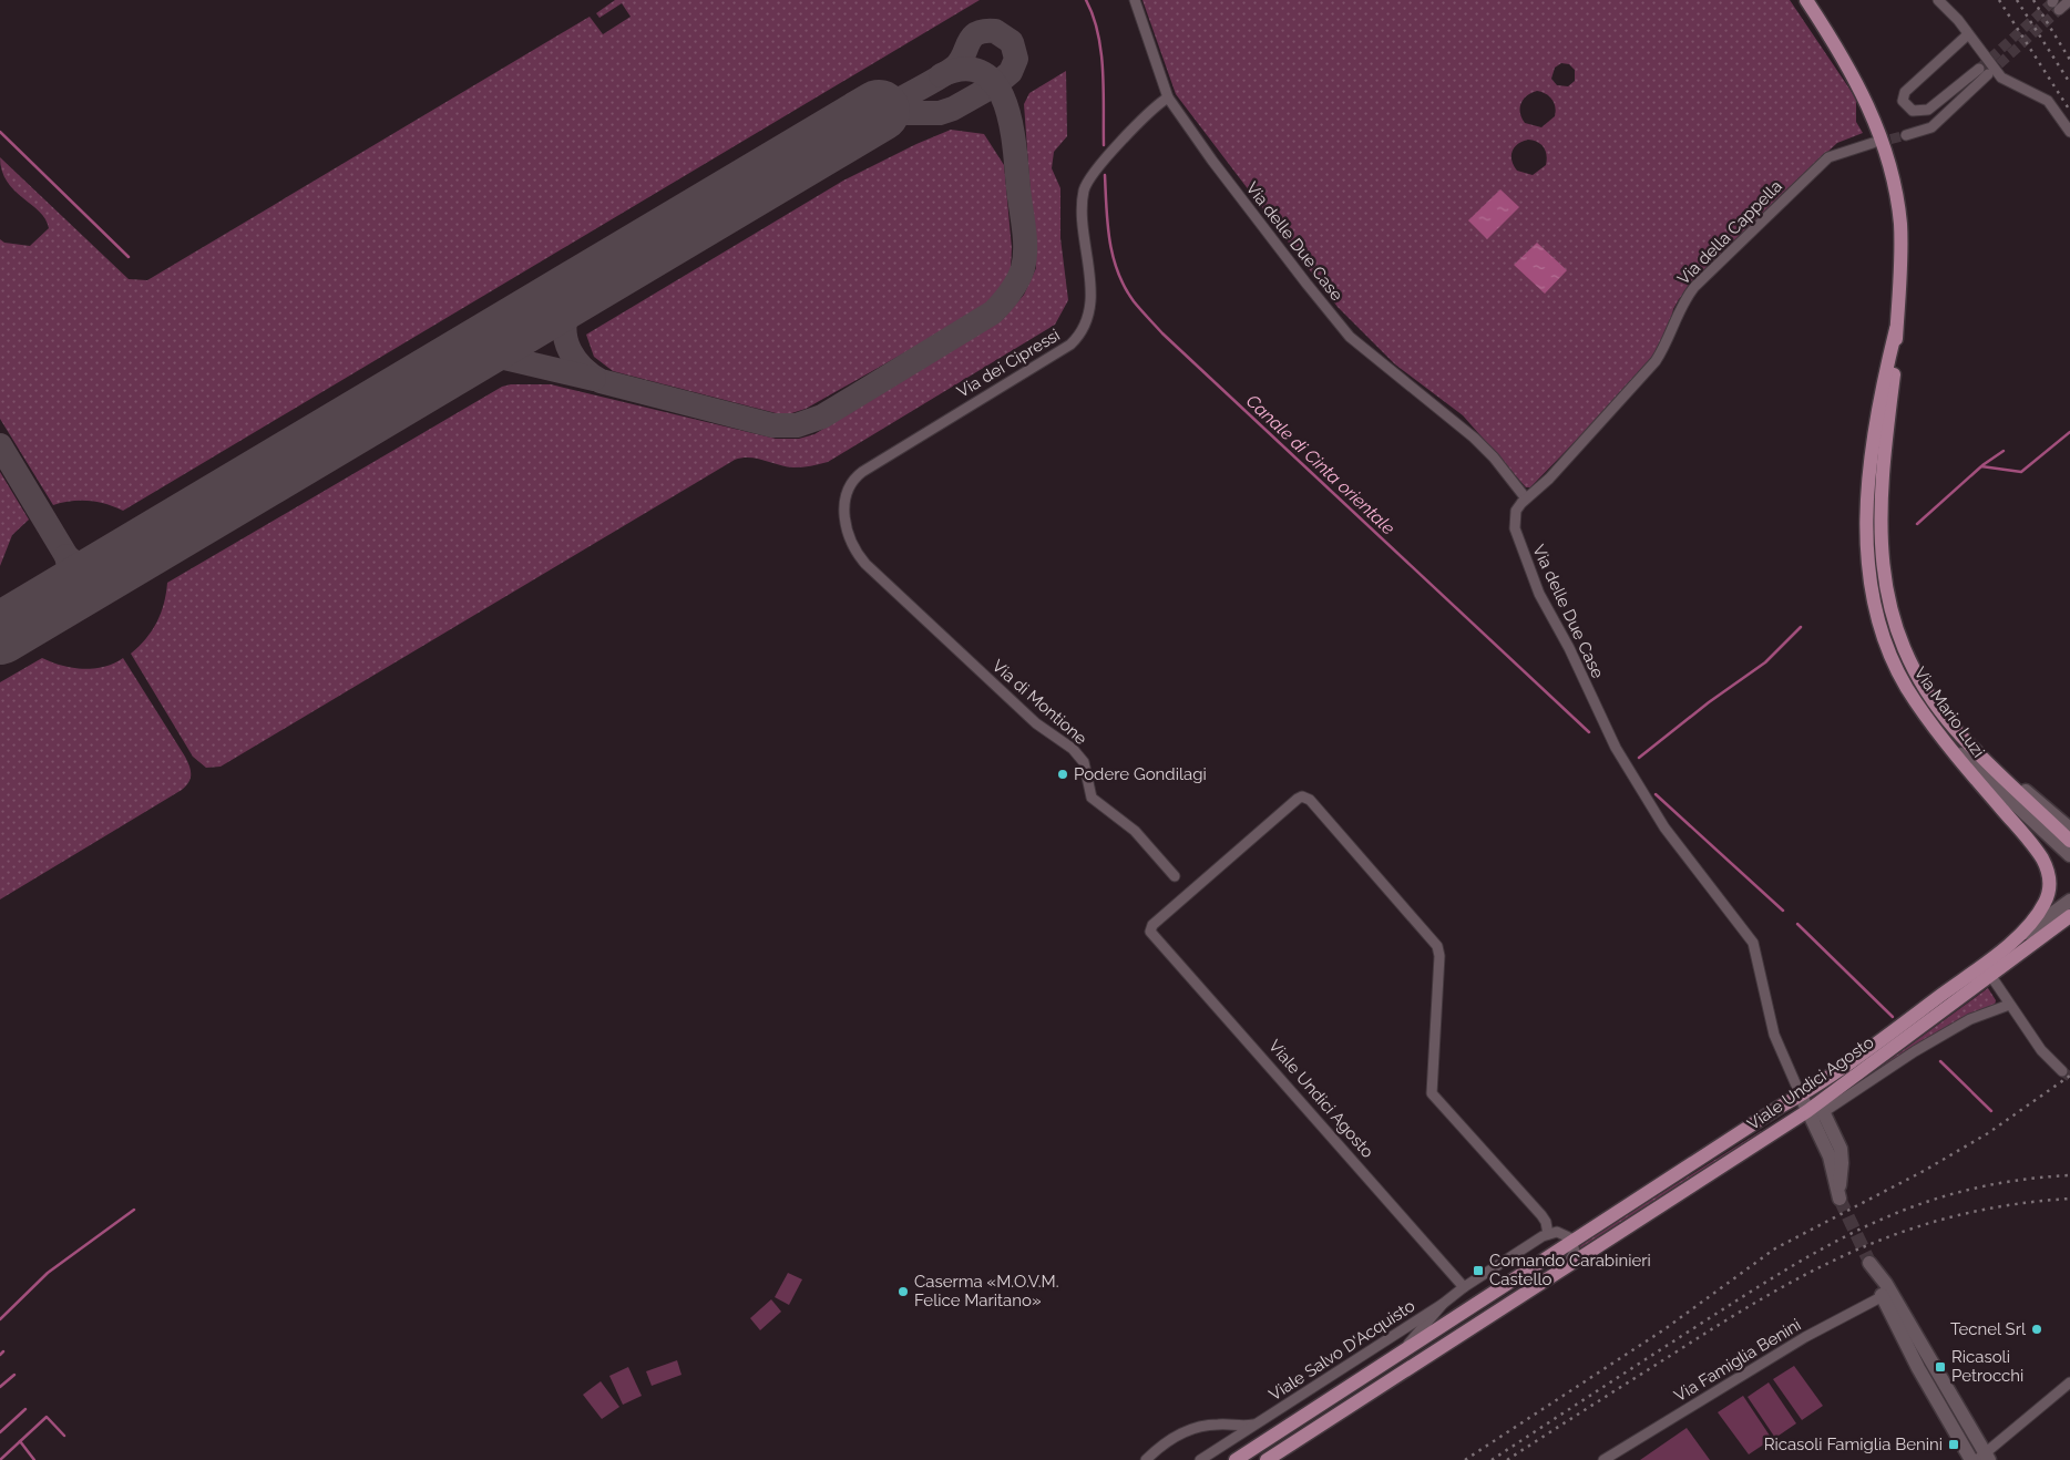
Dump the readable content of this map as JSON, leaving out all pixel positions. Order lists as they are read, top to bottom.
{
  "streets": {
    "main road": ["Via Mario Luzi", "Viale Undici Agosto"],
    "street": [
      "Via della Cappella",
      "Via delle Due Case",
      "Via dei Cipressi",
      "Via di Montione",
      "Viale Salvo D'Acquisto",
      "Via Famiglia Benini"
    ]
  },
  "crossings": [
    ["Via della Cappella", "Via delle Due Case"],
    ["Via delle Due Case", "Via dei Cipressi"],
    ["Via delle Due Case", "Viale Undici Agosto"],
    ["Via dei Cipressi", "Via di Montione"],
    ["Via Mario Luzi", "Viale Undici Agosto"],
    ["Viale Undici Agosto", "Viale Salvo D'Acquisto"]
  ],
  "water": ["Canale di Cinta orientale"],
  "places": {
    "other": ["Podere Gondilagi", "Caserma «M.O.V.M. Felice Maritano»", "Tecnel Srl"],
    "transit": ["Comando Carabinieri Castello", "Ricasoli Petrocchi", "Ricasoli Famiglia Benini"]
  }
}
